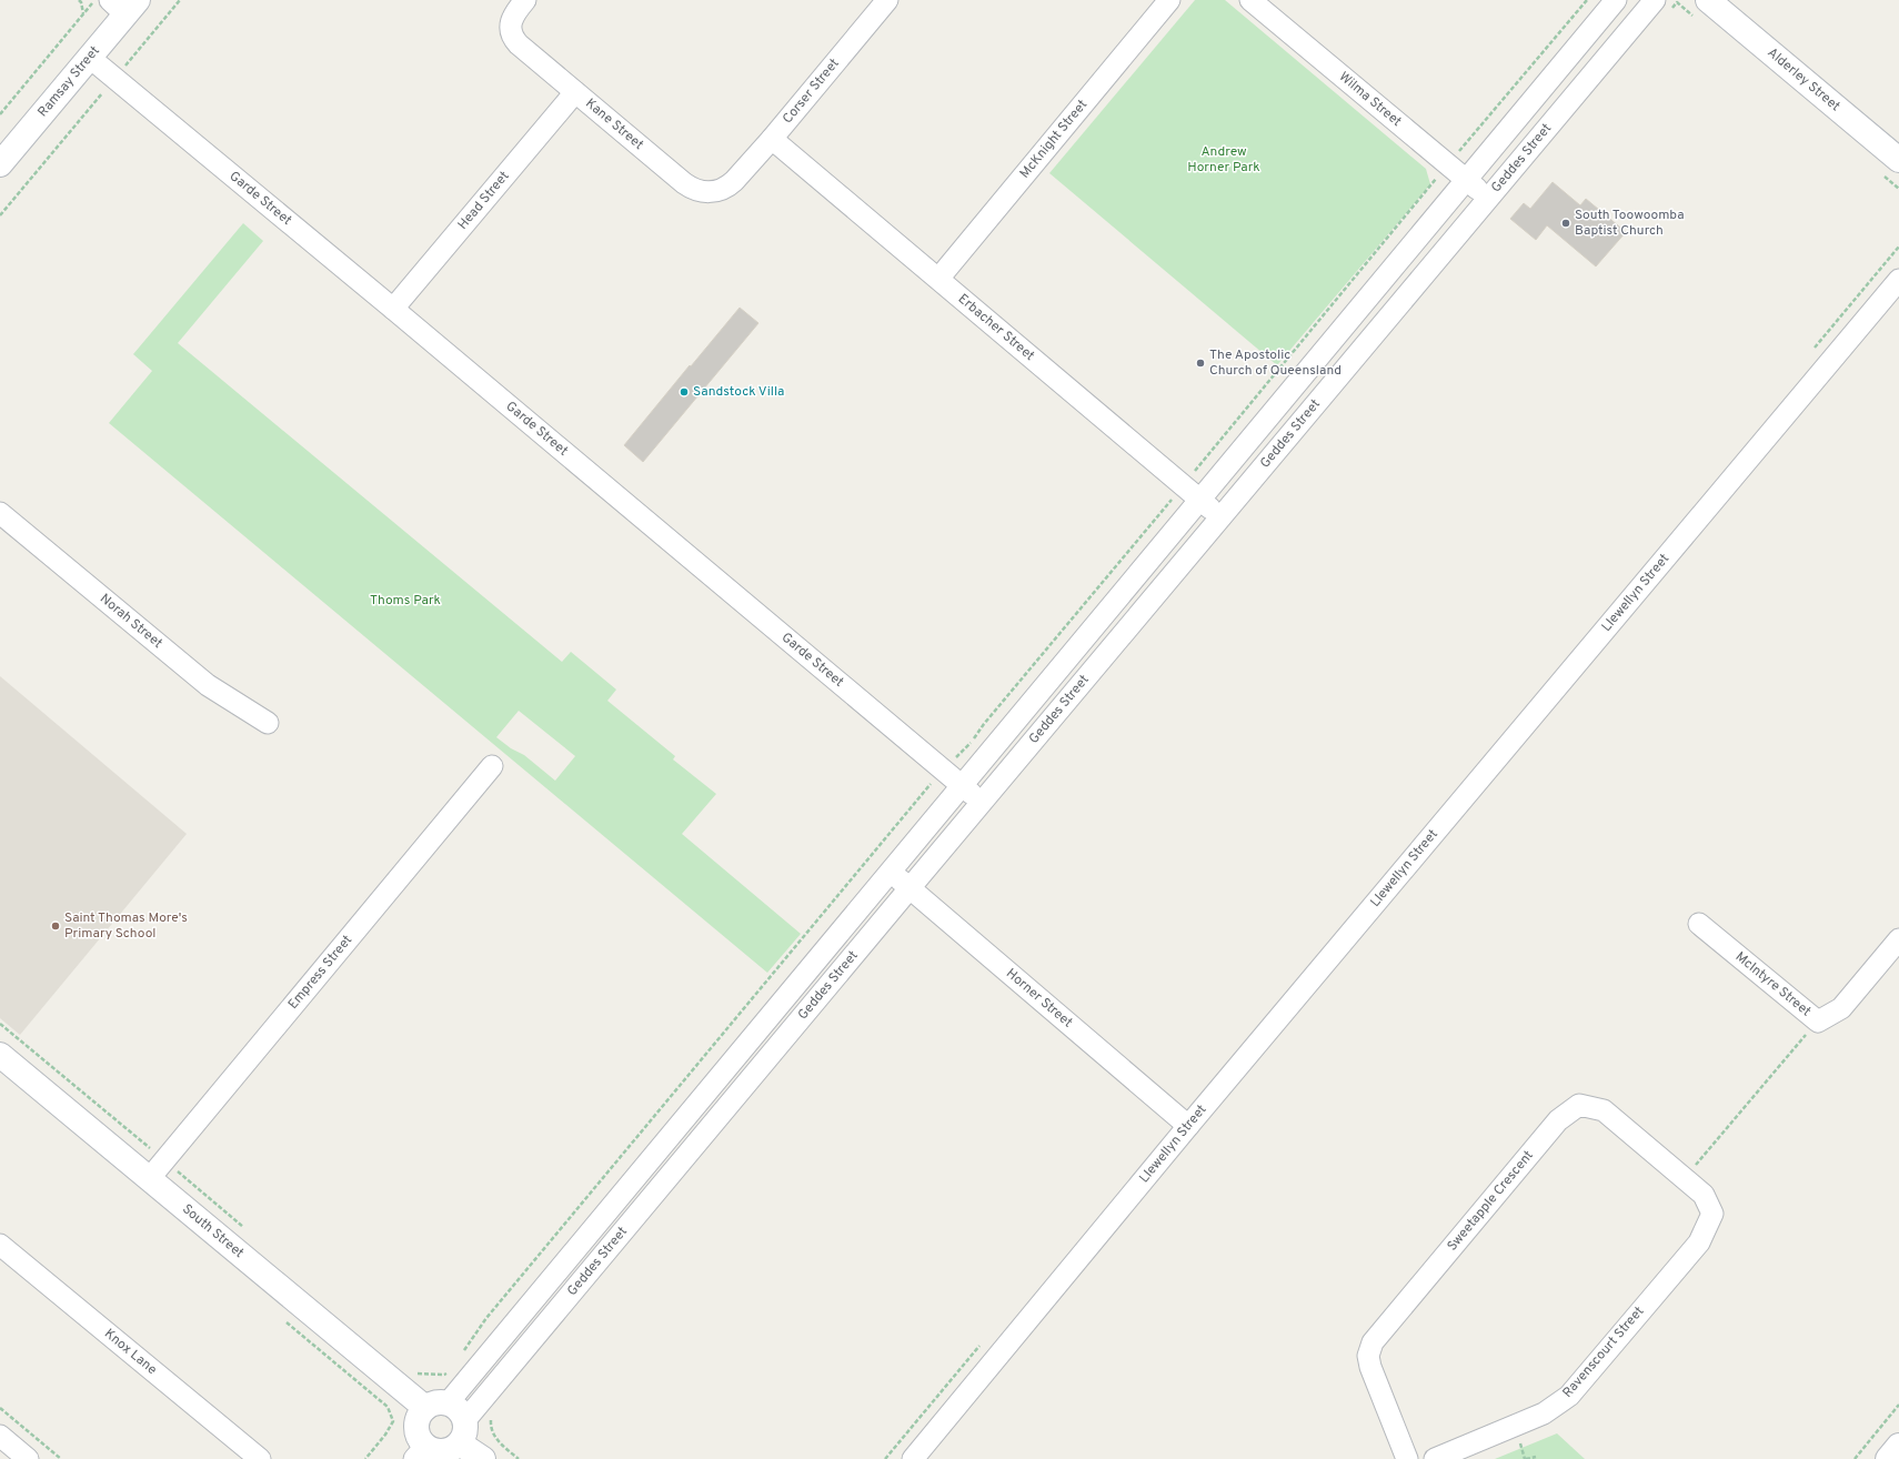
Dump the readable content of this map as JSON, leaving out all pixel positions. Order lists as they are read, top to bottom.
{
  "streets": {
    "street": [
      "Alderley Street",
      "Ramsay Street",
      "Corser Street",
      "Wilma Street",
      "Kane Street",
      "McKnight Street",
      "Geddes Street",
      "Garde Street",
      "Head Street",
      "Erbacher Street",
      "Llewellyn Street",
      "Norah Street",
      "Empress Street",
      "McIntyre Street",
      "Horner Street",
      "Sweetapple Crescent",
      "South Street",
      "Knox Lane",
      "Ravenscourt Street"
    ]
  },
  "crossings": [
    ["Ramsay Street", "Garde Street"],
    ["Corser Street", "Kane Street"],
    ["Corser Street", "Erbacher Street"],
    ["Wilma Street", "Geddes Street"],
    ["Kane Street", "Head Street"],
    ["McKnight Street", "Erbacher Street"],
    ["Geddes Street", "Garde Street"],
    ["Geddes Street", "Erbacher Street"],
    ["Geddes Street", "Horner Street"],
    ["Geddes Street", "South Street"],
    ["Garde Street", "Head Street"],
    ["Llewellyn Street", "Horner Street"],
    ["Empress Street", "South Street"],
    ["Sweetapple Crescent", "Ravenscourt Street"]
  ],
  "parks": ["Andrew Horner Park", "Thoms Park"],
  "places": [
    "South Toowoomba Baptist Church",
    "The Apostolic Church of Queensland",
    "Sandstock Villa",
    "Saint Thomas More's Primary School"
  ]
}
